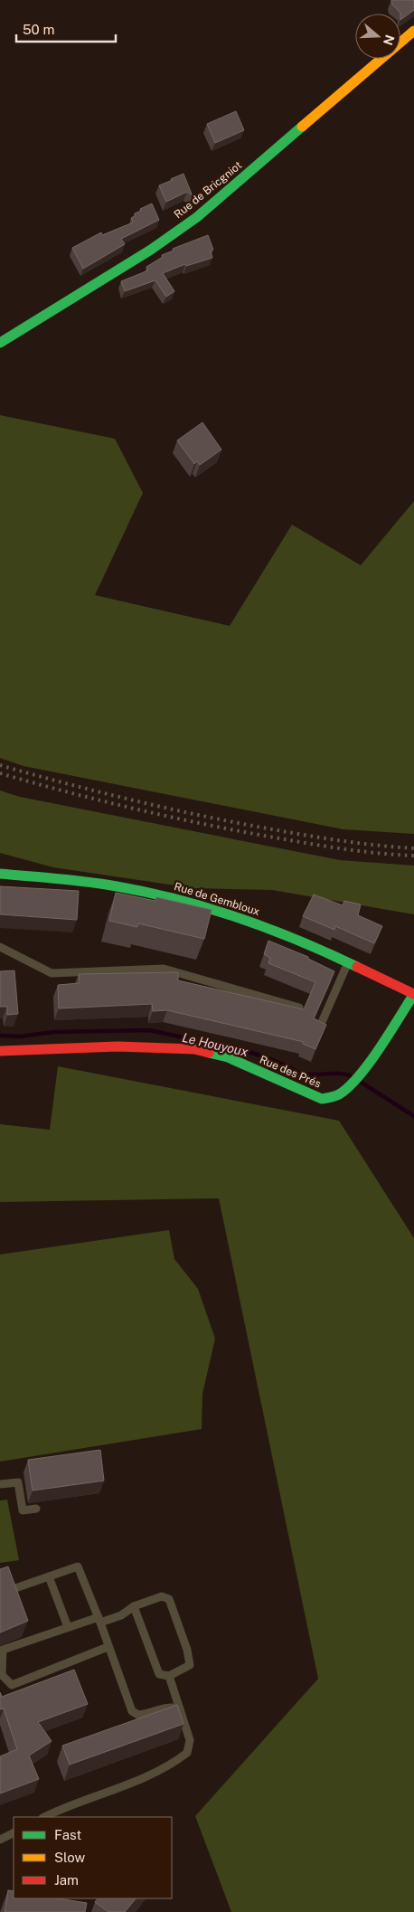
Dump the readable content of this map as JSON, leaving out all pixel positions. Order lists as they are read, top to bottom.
{
  "streets": {
    "street": ["Rue de Bricgniot", "Rue de Gembloux", "Rue des Prés"]
  },
  "crossings": [
    ["Rue de Gembloux", "Rue des Prés"]
  ],
  "water": ["Le Houyoux"],
  "legend": ["Fast", "Slow", "Jam"],
  "scale_bar": "50 m",
  "north": "right"
}
